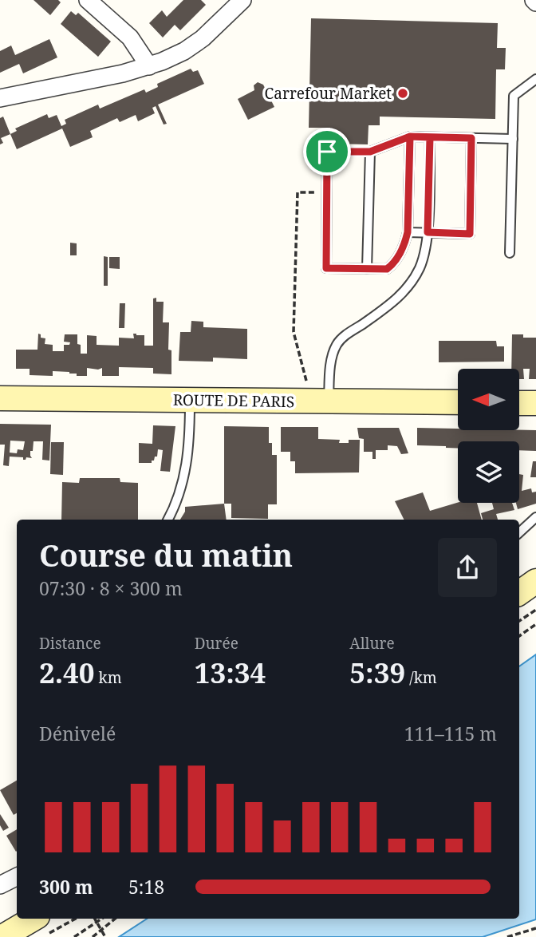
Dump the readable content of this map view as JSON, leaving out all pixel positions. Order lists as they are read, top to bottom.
{
  "streets": {
    "main road": ["ROUTE DE PARIS"]
  },
  "places": ["Carrefour Market"],
  "north": "left",
  "page": {
    "heading": ["Course du matin", "07:30 · 8 × 300 m"],
    "stats": [
      ["Distance", "2.40 km"],
      ["Durée", "13:34"],
      ["Allure", "5:39 /km"]
    ],
    "chart": ["Dénivelé", "111–115 m"],
    "list": [
      {
        "name": "300 m",
        "note": "5:18"
      }
    ]
  }
}
